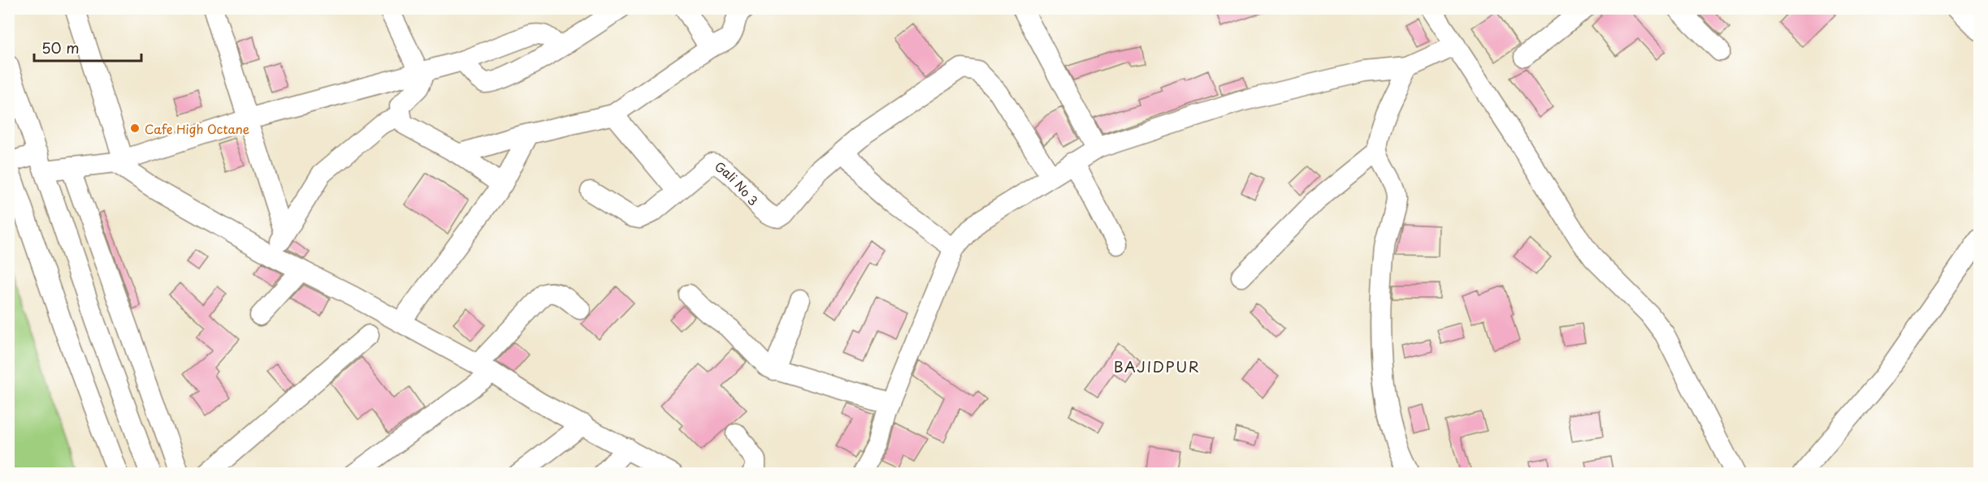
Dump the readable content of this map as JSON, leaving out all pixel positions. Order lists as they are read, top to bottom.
{
  "streets": {
    "street": ["Gali No 3"]
  },
  "districts": ["BAJIDPUR"],
  "places": ["Cafe High Octane"],
  "scale_bar": "50 m"
}
